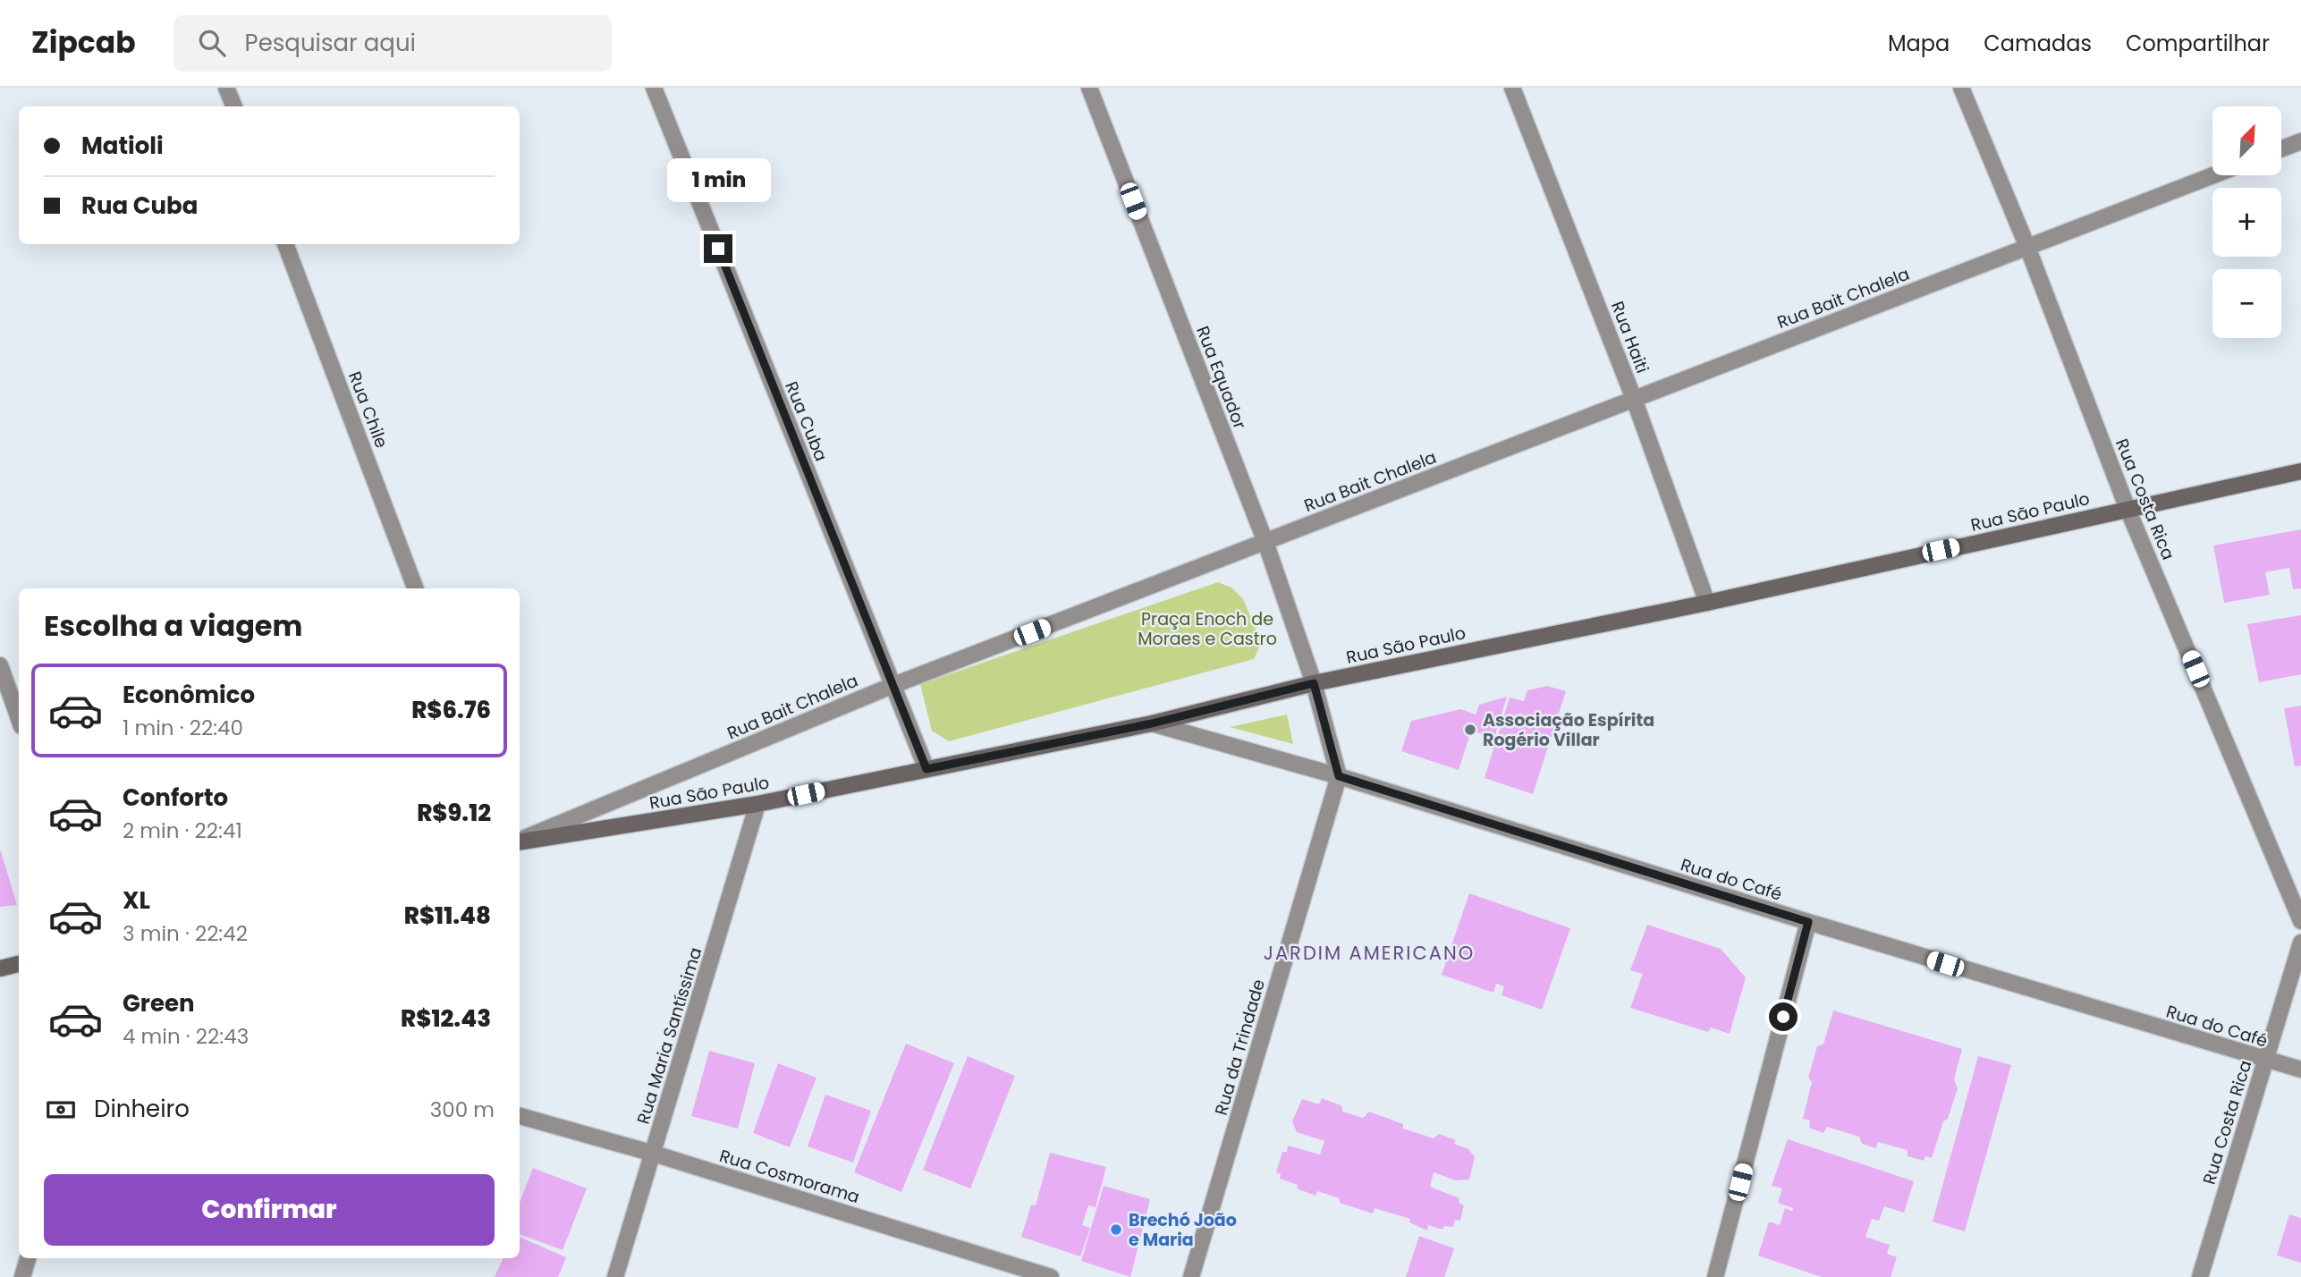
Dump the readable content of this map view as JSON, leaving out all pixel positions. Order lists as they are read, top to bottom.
{
  "streets": {
    "main road": ["Rua São Paulo"],
    "street": [
      "Rua Bait Chalela",
      "Rua Haiti",
      "Rua Equador",
      "Rua Chile",
      "Rua Cuba",
      "Rua Costa Rica",
      "Rua do Café",
      "Rua Maria Santíssima",
      "Rua da Trindade",
      "Rua Cosmorama"
    ]
  },
  "crossings": [
    ["Rua Bait Chalela", "Rua Haiti"],
    ["Rua Bait Chalela", "Rua Equador"],
    ["Rua Bait Chalela", "Rua Cuba"],
    ["Rua Bait Chalela", "Rua Costa Rica"],
    ["Rua Haiti", "Rua São Paulo"],
    ["Rua Equador", "Rua São Paulo"],
    ["Rua Cuba", "Rua São Paulo"],
    ["Rua Costa Rica", "Rua São Paulo"],
    ["Rua Costa Rica", "Rua do Café"],
    ["Rua São Paulo", "Rua do Café"],
    ["Rua São Paulo", "Rua Maria Santíssima"],
    ["Rua do Café", "Rua da Trindade"],
    ["Rua Maria Santíssima", "Rua Cosmorama"]
  ],
  "districts": ["JARDIM AMERICANO"],
  "parks": ["Praça Enoch de Moraes e Castro"],
  "places": ["Associação Espírita Rogério Villar", "Brechó João e Maria"],
  "north": "top right",
  "page": {
    "header": "Zipcab",
    "search": "Pesquisar aqui",
    "nav": ["Mapa", "Camadas", "Compartilhar"],
    "map_buttons": ["+", "−"],
    "banner": ["Matioli", "Rua Cuba"],
    "bubble": "1 min",
    "heading": "Escolha a viagem",
    "list": [
      {
        "name": "Econômico",
        "note": "1 min · 22:40",
        "value": "R$6.76"
      },
      {
        "name": "Conforto",
        "note": "2 min · 22:41",
        "value": "R$9.12"
      },
      {
        "name": "XL",
        "note": "3 min · 22:42",
        "value": "R$11.48"
      },
      {
        "name": "Green",
        "note": "4 min · 22:43",
        "value": "R$12.43"
      }
    ],
    "pay": ["Dinheiro", "300 m"],
    "buttons": "Confirmar"
  }
}
